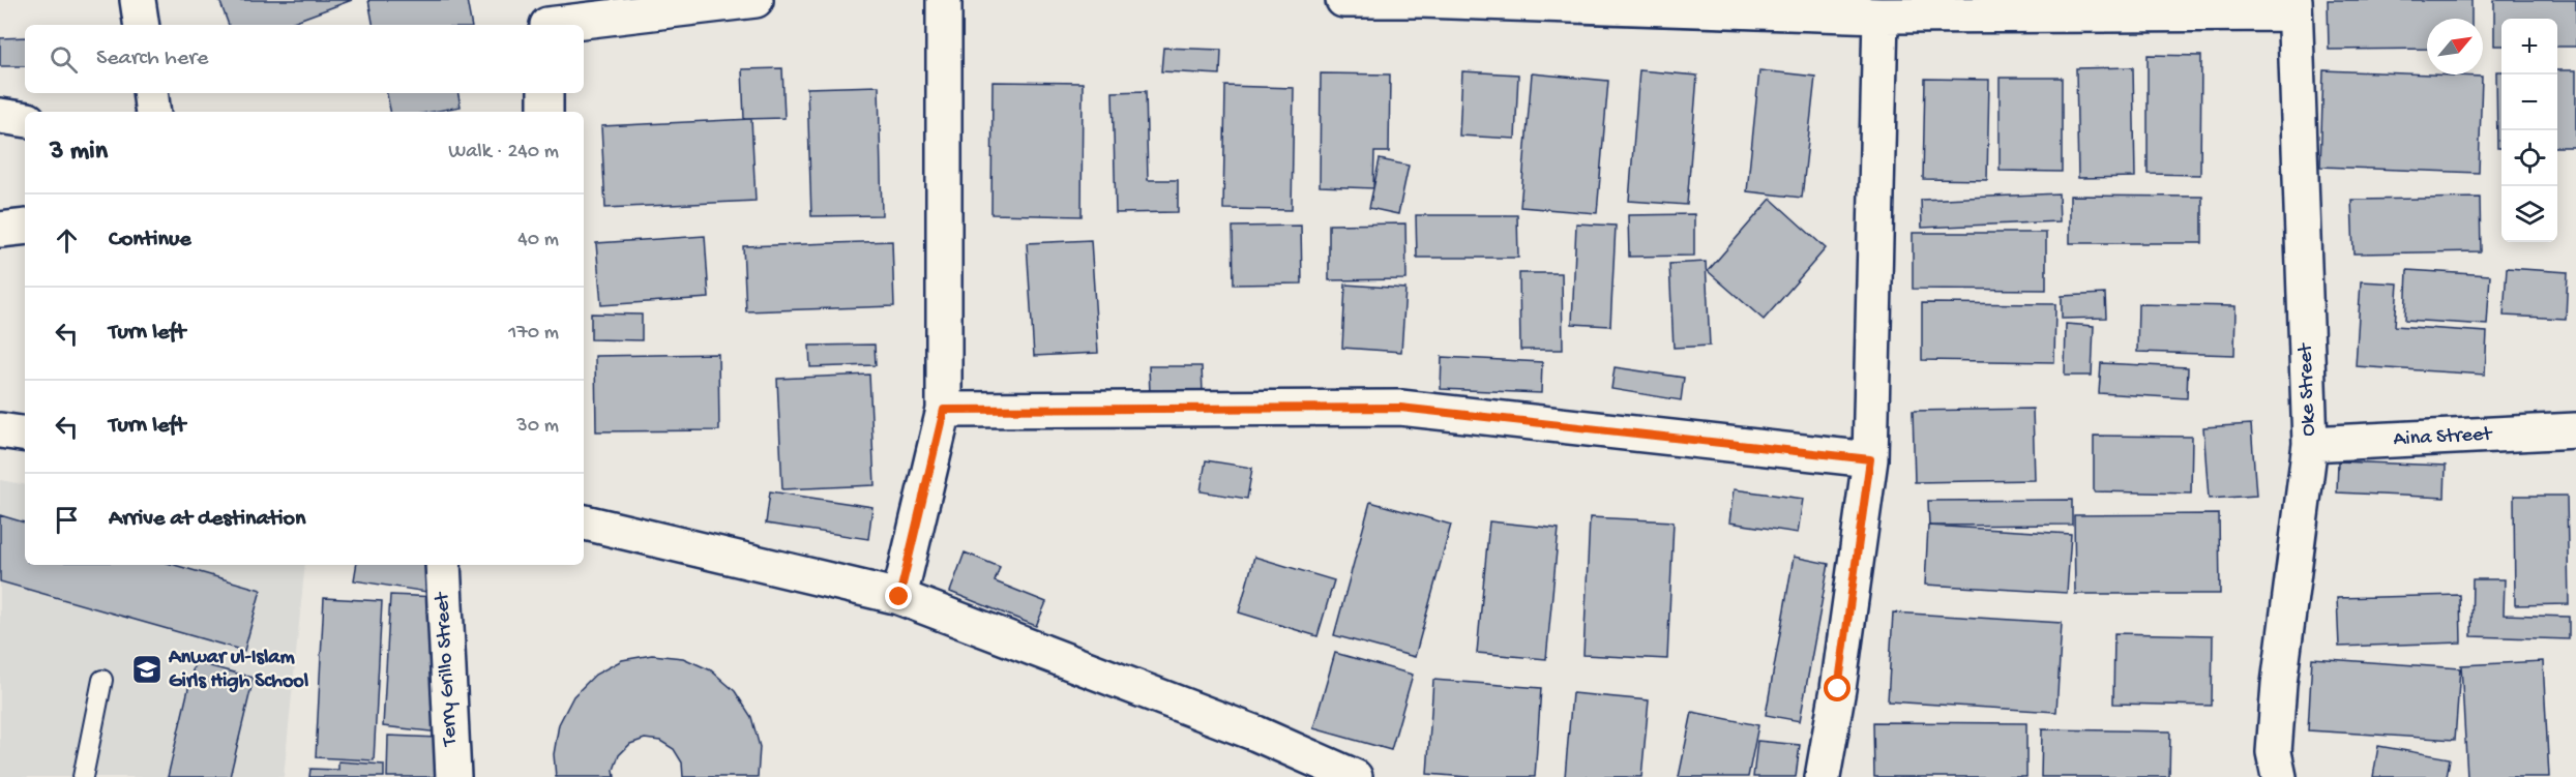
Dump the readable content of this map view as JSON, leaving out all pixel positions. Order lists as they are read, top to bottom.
{
  "streets": {
    "street": ["Oke Street", "Aina Street", "Terry Grillo Street"]
  },
  "crossings": [
    ["Oke Street", "Aina Street"]
  ],
  "places": {
    "school or university": ["Anwar ul-Islam Girls High School"]
  },
  "north": "top right",
  "page": {
    "map_buttons": ["+", "−"],
    "search": "Search here",
    "heading": ["3 min", "Walk · 240 m"],
    "list": [
      ["Continue", "40 m"],
      ["Turn left", "170 m"],
      ["Turn left", "30 m"],
      "Arrive at destination"
    ]
  }
}
